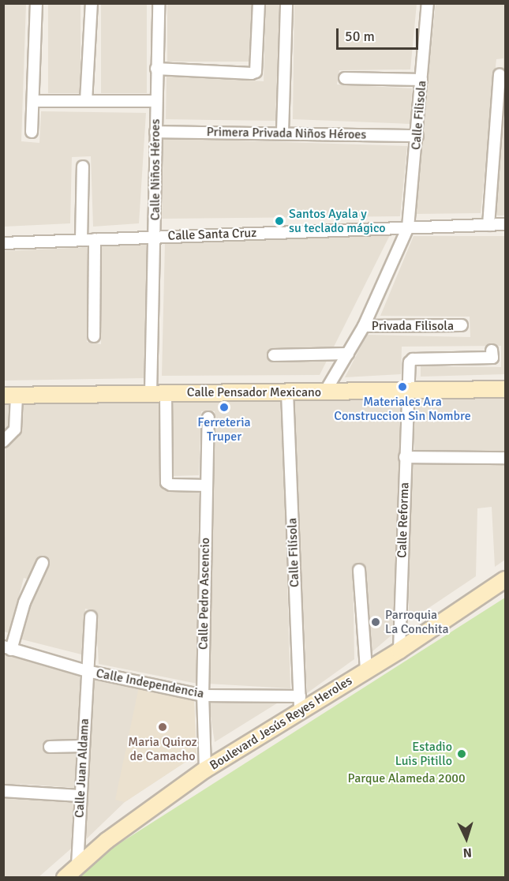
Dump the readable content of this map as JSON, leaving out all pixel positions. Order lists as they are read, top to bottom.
{
  "streets": {
    "main road": ["Calle Pensador Mexicano", "Boulevard Jesús Reyes Heroles"],
    "street": [
      "Calle Filisola",
      "Primera Privada Niños Héroes",
      "Calle Niños Héroes",
      "Calle Santa Cruz",
      "Privada Filisola",
      "Calle Reforma",
      "Calle Filísola",
      "Calle Pedro Ascencio",
      "Calle Independencia",
      "Calle Juan Aldama"
    ]
  },
  "crossings": [
    ["Calle Filisola", "Primera Privada Niños Héroes"],
    ["Calle Filisola", "Calle Santa Cruz"],
    ["Calle Filisola", "Privada Filisola"],
    ["Calle Filisola", "Calle Pensador Mexicano"],
    ["Primera Privada Niños Héroes", "Calle Niños Héroes"],
    ["Calle Niños Héroes", "Calle Santa Cruz"],
    ["Calle Niños Héroes", "Calle Pensador Mexicano"],
    ["Calle Niños Héroes", "Calle Pedro Ascencio"],
    ["Calle Pensador Mexicano", "Calle Reforma"],
    ["Calle Pensador Mexicano", "Calle Filísola"],
    ["Calle Reforma", "Boulevard Jesús Reyes Heroles"],
    ["Calle Filísola", "Calle Independencia"],
    ["Calle Filísola", "Boulevard Jesús Reyes Heroles"],
    ["Calle Pedro Ascencio", "Calle Independencia"],
    ["Calle Pedro Ascencio", "Boulevard Jesús Reyes Heroles"],
    ["Calle Independencia", "Calle Juan Aldama"],
    ["Boulevard Jesús Reyes Heroles", "Calle Juan Aldama"]
  ],
  "parks": ["Parque Alameda 2000"],
  "places": [
    "Santos Ayala y su teclado mágico",
    "Materiales Ara Construccion Sin Nombre",
    "Ferreteria Truper",
    "Parroquia La Conchita",
    "Maria Quiroz de Camacho",
    "Estadio Luis Pitillo"
  ],
  "scale_bar": "50 m",
  "north": "bottom"
}
